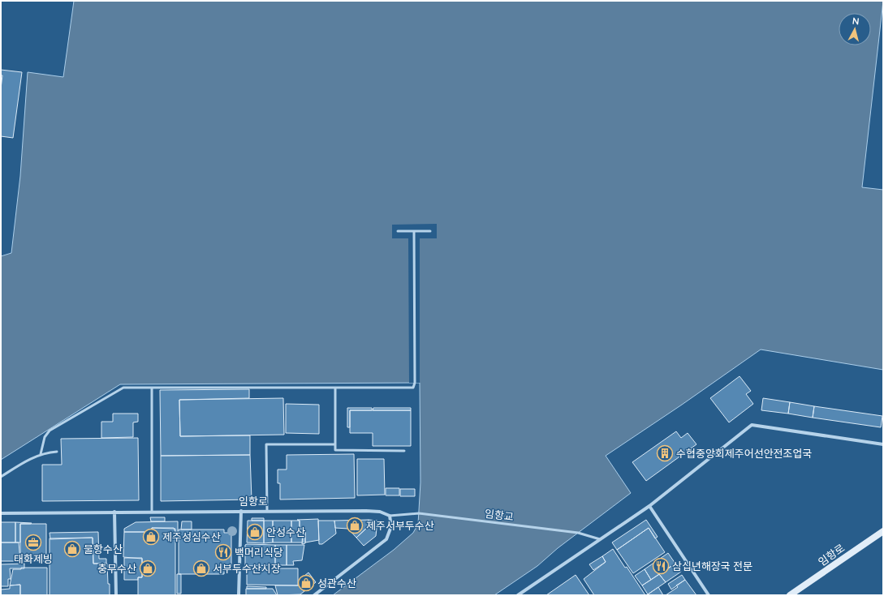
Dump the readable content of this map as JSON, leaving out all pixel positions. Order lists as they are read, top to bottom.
{
  "streets": {
    "main road": ["임항로"],
    "lane": ["임항교"]
  },
  "crossings": [
    ["임항로", "임항교"]
  ],
  "places": {
    "building": ["수협중앙회제주어선안전조업국"],
    "shop": [
      "제주서부두수산",
      "안성수산",
      "제주성심수산",
      "물항수산",
      "충무수산",
      "서부두수산시장",
      "성관수산"
    ],
    "office": ["태화제빙"],
    "restaurant": ["백머리식당", "삼십년해장국 전문"]
  },
  "north": "top"
}
